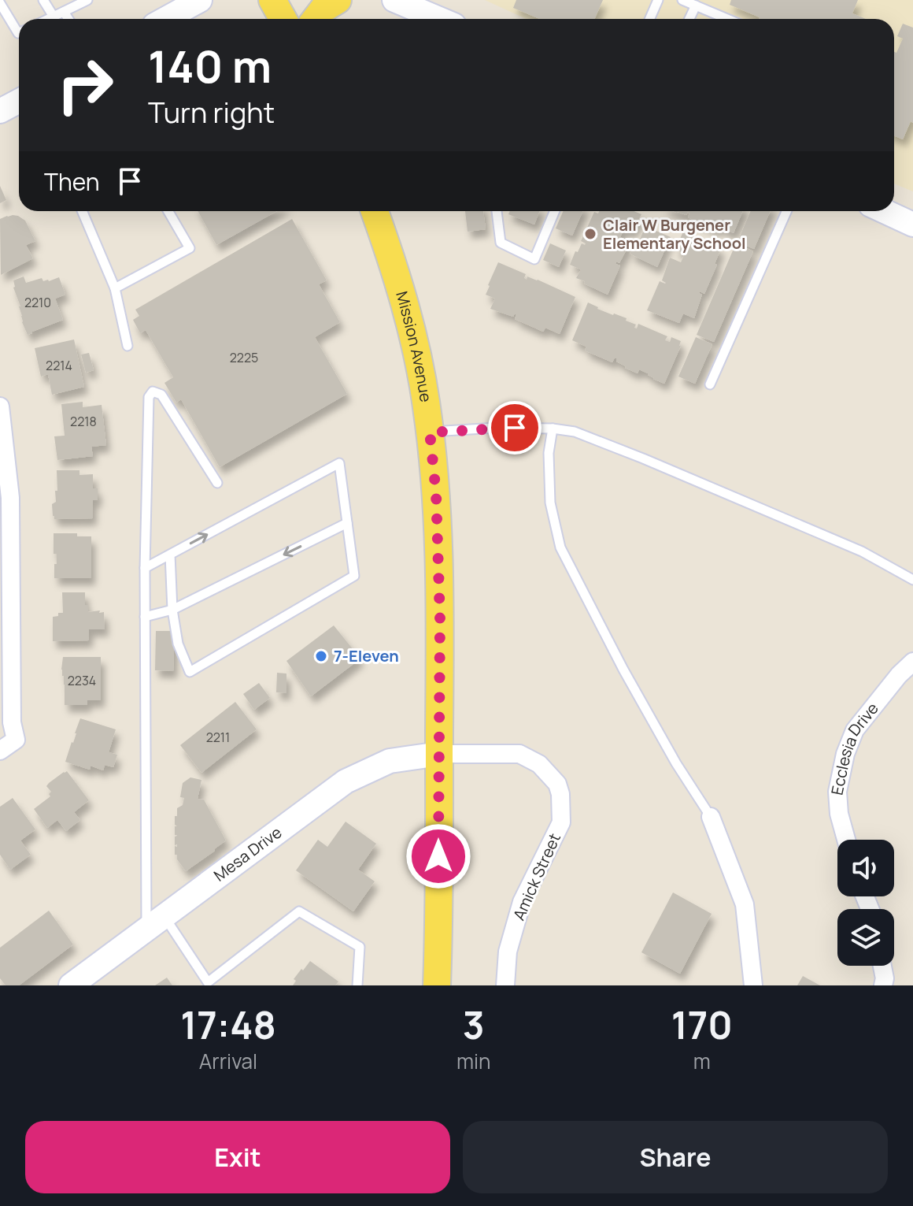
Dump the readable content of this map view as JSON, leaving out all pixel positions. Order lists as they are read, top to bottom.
{
  "streets": {
    "main road": ["Mission Avenue", "Mesa Drive"],
    "street": ["Ecclesia Drive", "Amick Street"]
  },
  "crossings": [
    ["Mission Avenue", "Mesa Drive"],
    ["Mission Avenue", "Amick Street"],
    ["Mesa Drive", "Amick Street"]
  ],
  "places": ["Clair W Burgener Elementary School", "7-Eleven"],
  "house_numbers": [
    "2210",
    "2225",
    "2214",
    "2218",
    "2234",
    "2211"
  ],
  "page": {
    "turn": ["140 m", "Turn right"],
    "then": "Then",
    "eta": [
      "17:48",
      "Arrival",
      "3",
      "min",
      "170",
      "m"
    ],
    "buttons": ["Exit", "Share"]
  }
}
